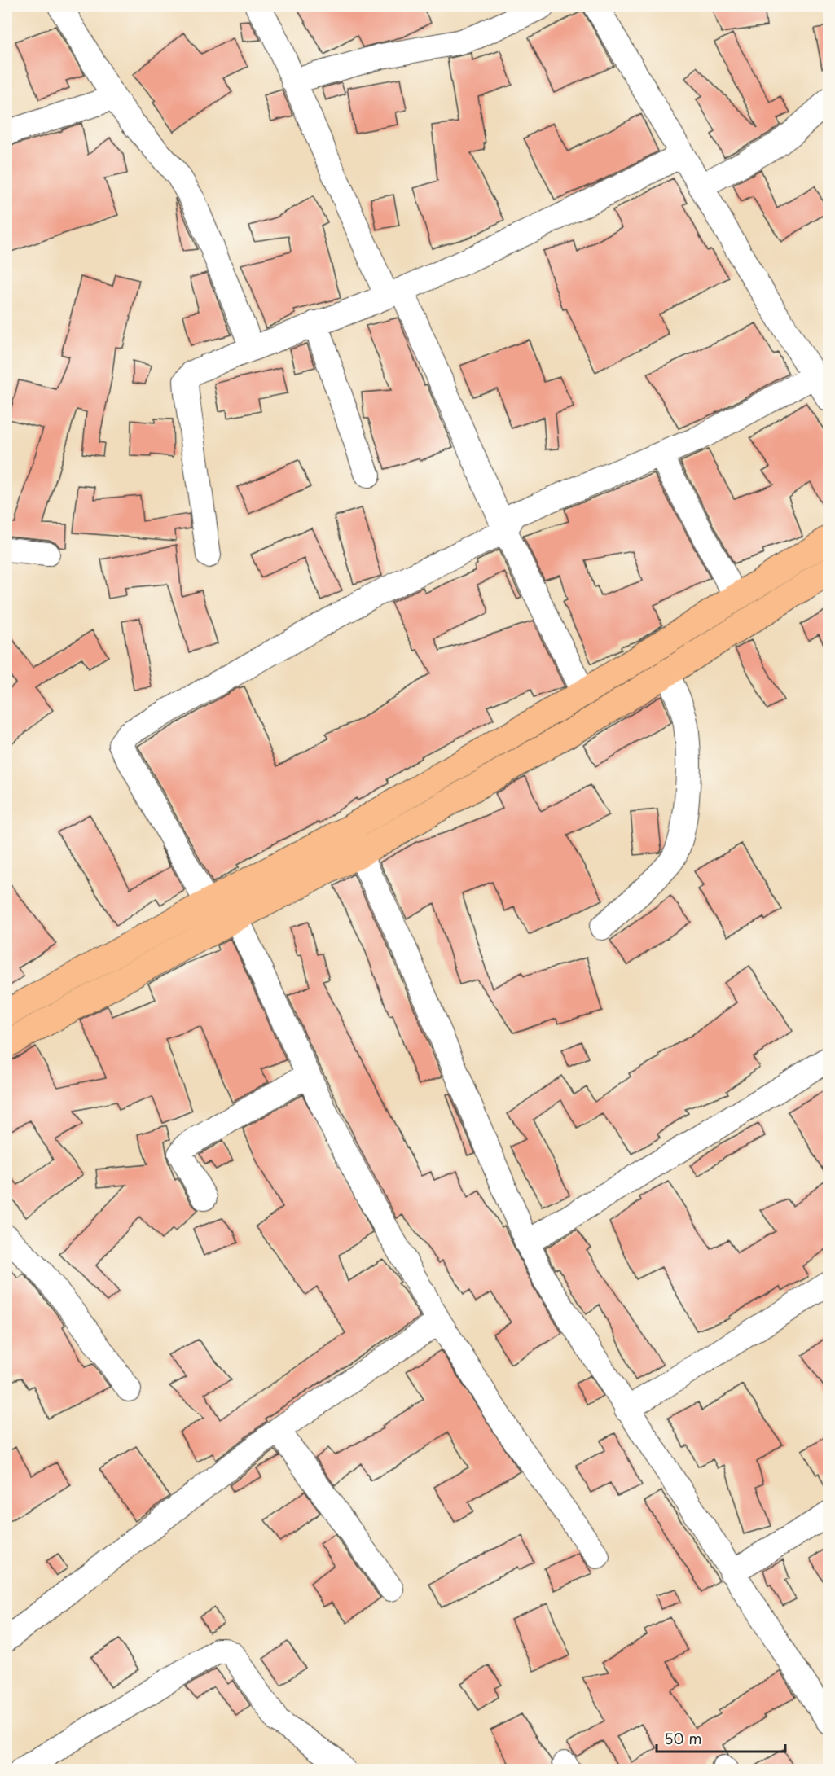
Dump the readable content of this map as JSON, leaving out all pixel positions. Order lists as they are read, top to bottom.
{
  "scale_bar": "50 m"
}
